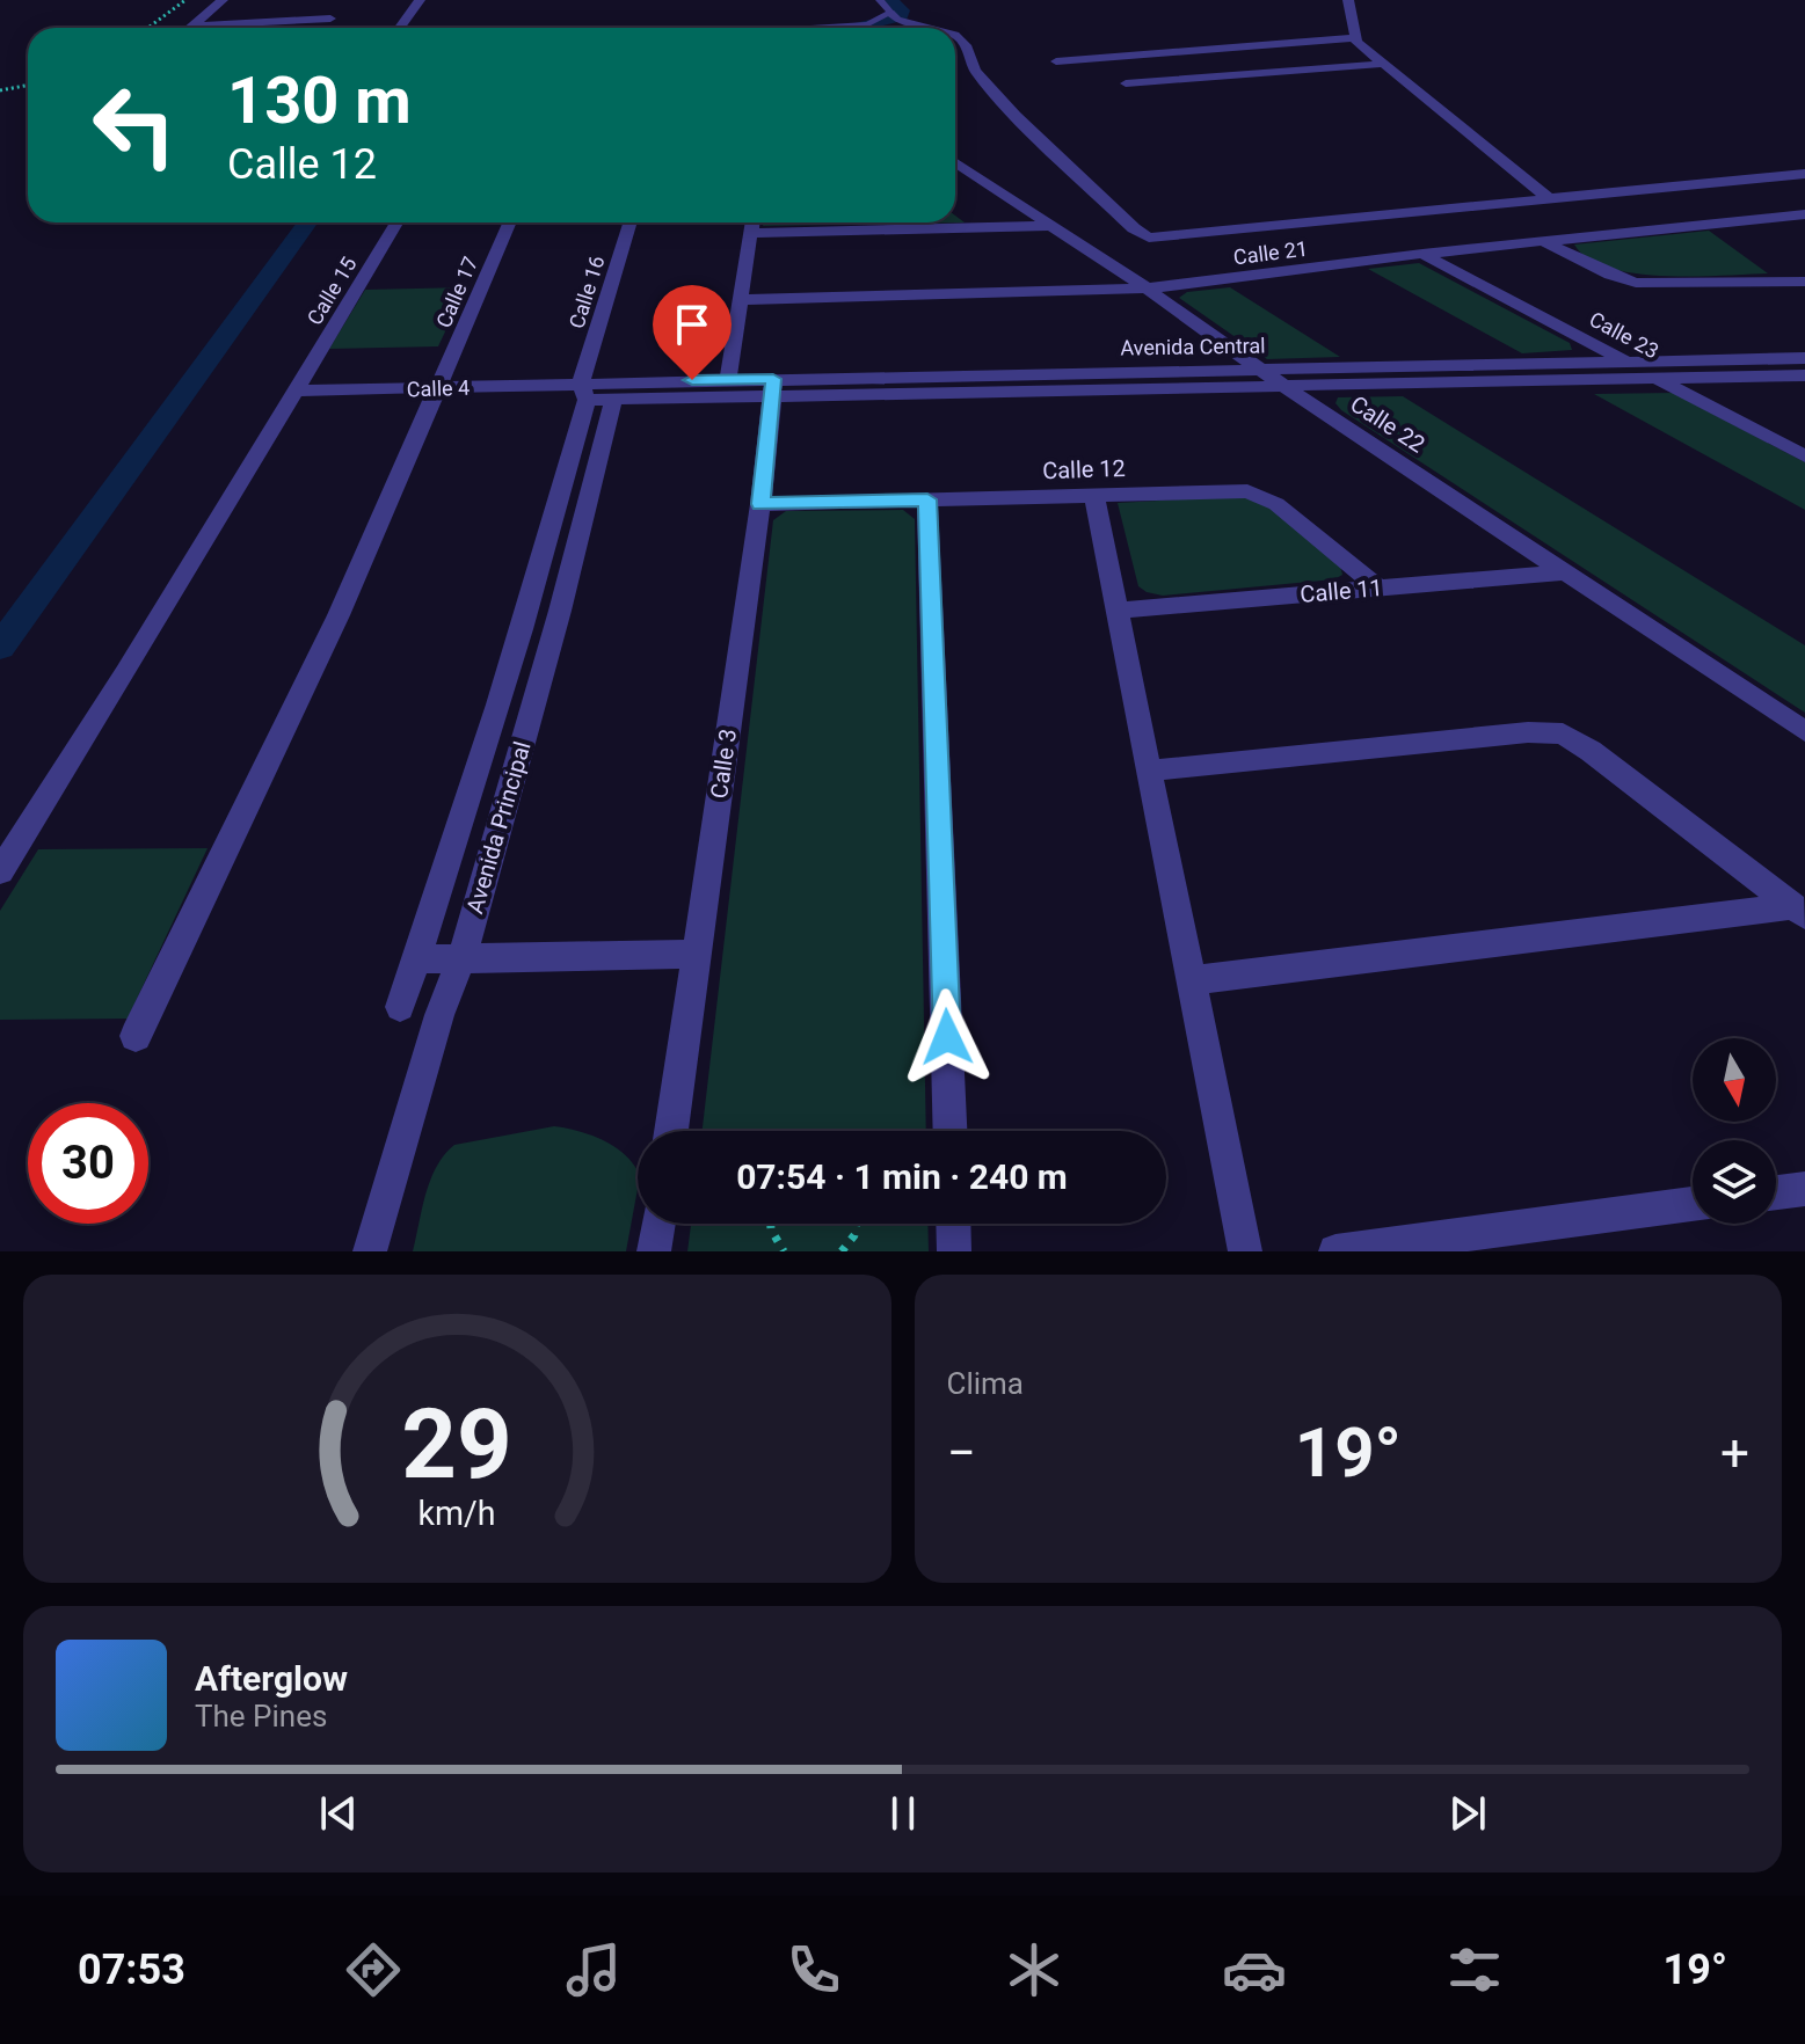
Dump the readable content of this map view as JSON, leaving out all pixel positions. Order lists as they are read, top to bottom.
{
  "streets": {
    "street": [
      "Calle 21",
      "Calle 15",
      "Calle 17",
      "Calle 16",
      "Calle 23",
      "Avenida Central",
      "Calle 4",
      "Calle 22",
      "Calle 12",
      "Calle 11",
      "Calle 3",
      "Avenida Principal"
    ]
  },
  "crossings": [
    ["Calle 21", "Calle 23"],
    ["Calle 21", "Calle 22"],
    ["Calle 15", "Calle 4"],
    ["Calle 17", "Calle 4"],
    ["Calle 16", "Avenida Central"],
    ["Calle 16", "Calle 4"],
    ["Calle 16", "Avenida Principal"],
    ["Calle 23", "Avenida Central"],
    ["Avenida Central", "Calle 4"],
    ["Avenida Central", "Calle 22"],
    ["Avenida Central", "Calle 3"],
    ["Avenida Central", "Avenida Principal"],
    ["Calle 4", "Avenida Principal"],
    ["Calle 22", "Calle 11"],
    ["Calle 12", "Calle 11"],
    ["Calle 12", "Calle 3"]
  ],
  "north": "bottom",
  "page": {
    "turn": ["130 m", "Calle 12"],
    "limit": "30",
    "trip": "07:54 · 1 min · 240 m",
    "tile": "Clima",
    "heat": ["−", "19°", "+"],
    "song": ["Afterglow", "The Pines"],
    "tabs": ["07:53", "19°"],
    "gauge": ["29", "km/h"]
  }
}
